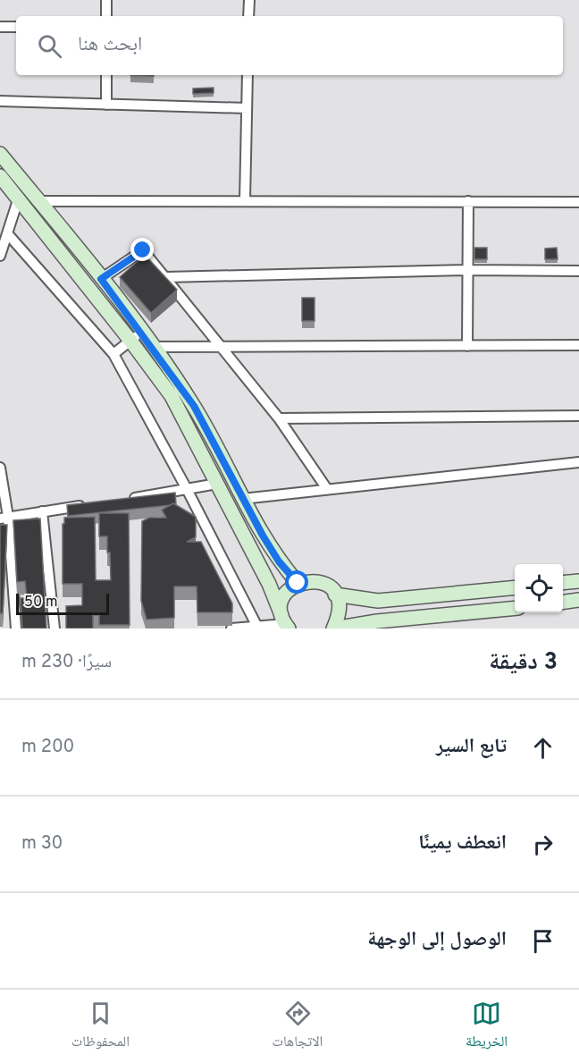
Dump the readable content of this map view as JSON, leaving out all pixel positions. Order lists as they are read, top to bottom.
{
  "scale_bar": "50 m",
  "page": {
    "search": "ابحث هنا",
    "scale": "50 m",
    "heading": ["3 دقيقة", "سيرًا · 230 m"],
    "list": [
      ["تابع السير", "200 m"],
      ["انعطف يمينًا", "30 m"],
      "الوصول إلى الوجهة"
    ],
    "nav": ["الخريطة", "الاتجاهات", "المحفوظات"]
  }
}
